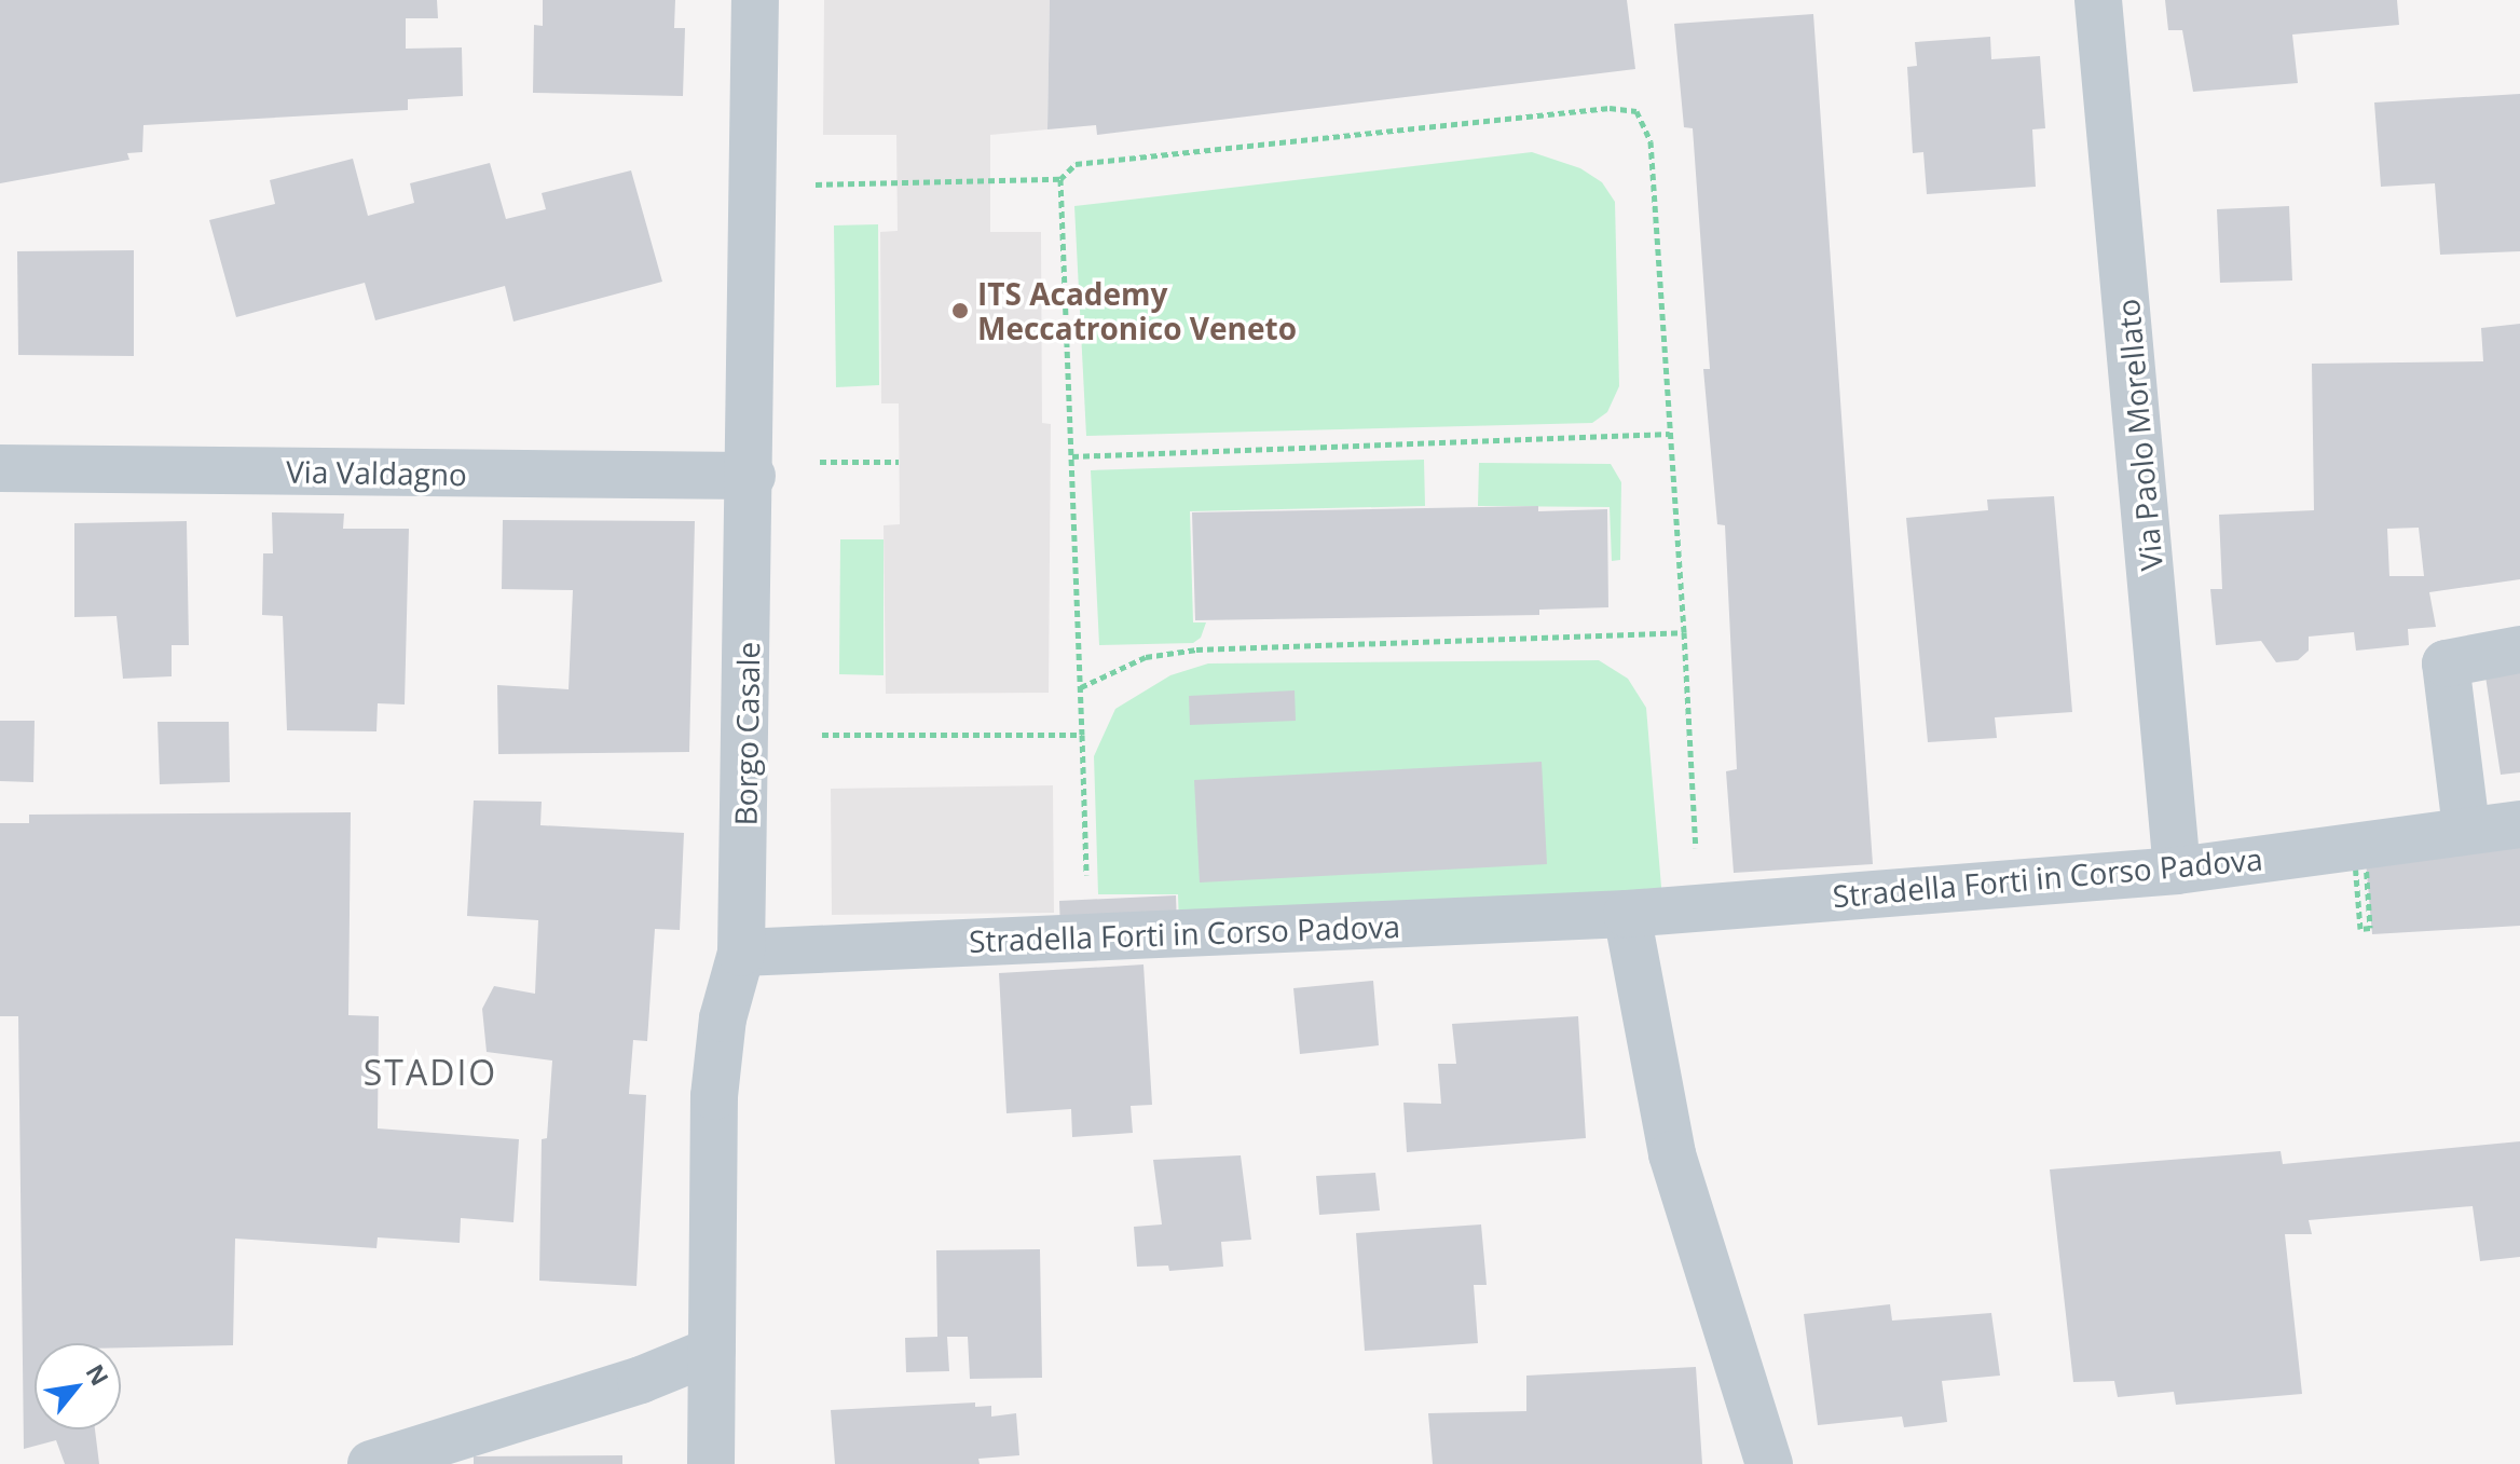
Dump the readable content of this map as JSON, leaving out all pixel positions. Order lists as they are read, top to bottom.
{
  "streets": {
    "street": [
      "Via Paolo Morellato",
      "Via Valdagno",
      "Borgo Casale",
      "Stradella Forti in Corso Padova"
    ]
  },
  "crossings": [
    ["Via Paolo Morellato", "Stradella Forti in Corso Padova"],
    ["Via Valdagno", "Borgo Casale"],
    ["Borgo Casale", "Stradella Forti in Corso Padova"]
  ],
  "districts": ["STADIO"],
  "places": ["ITS Academy Meccatronico Veneto"],
  "north": "top right"
}
